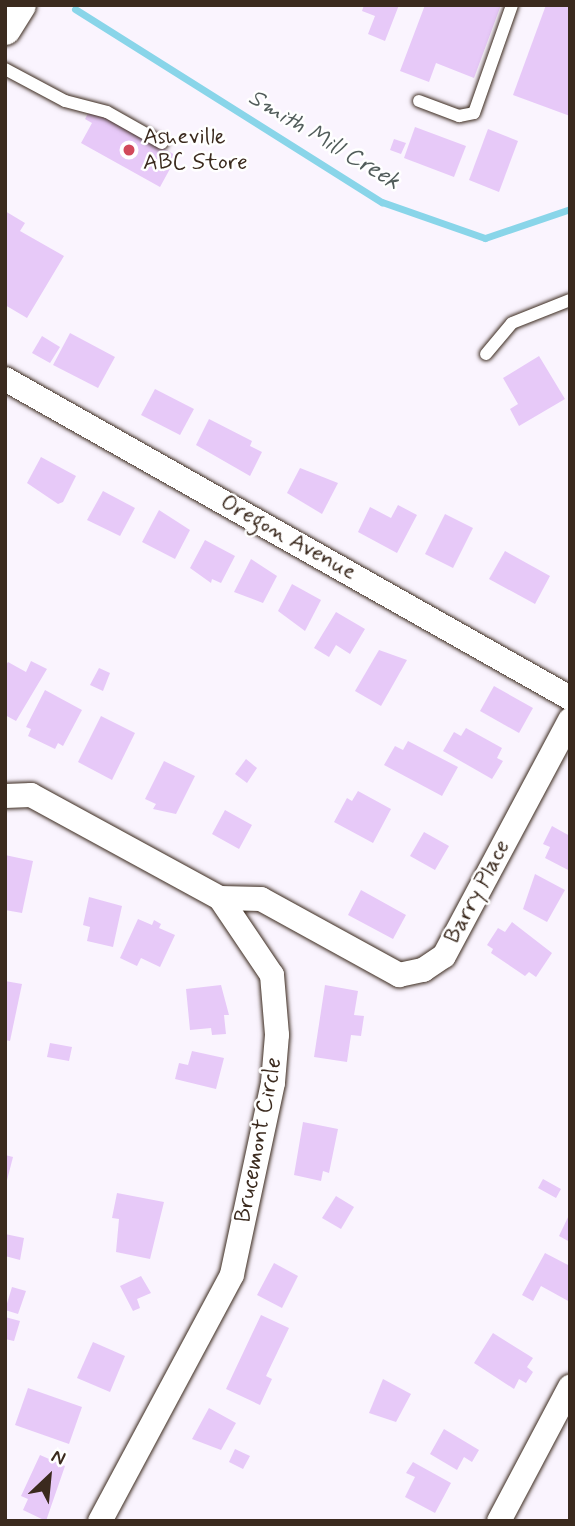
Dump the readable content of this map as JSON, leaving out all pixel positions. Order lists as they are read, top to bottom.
{
  "streets": {
    "street": ["Oregon Avenue", "Barry Place", "Brucemont Circle"]
  },
  "crossings": [
    ["Barry Place", "Brucemont Circle"]
  ],
  "water": ["Smith Mill Creek"],
  "places": ["Asheville ABC Store"],
  "north": "top right"
}
